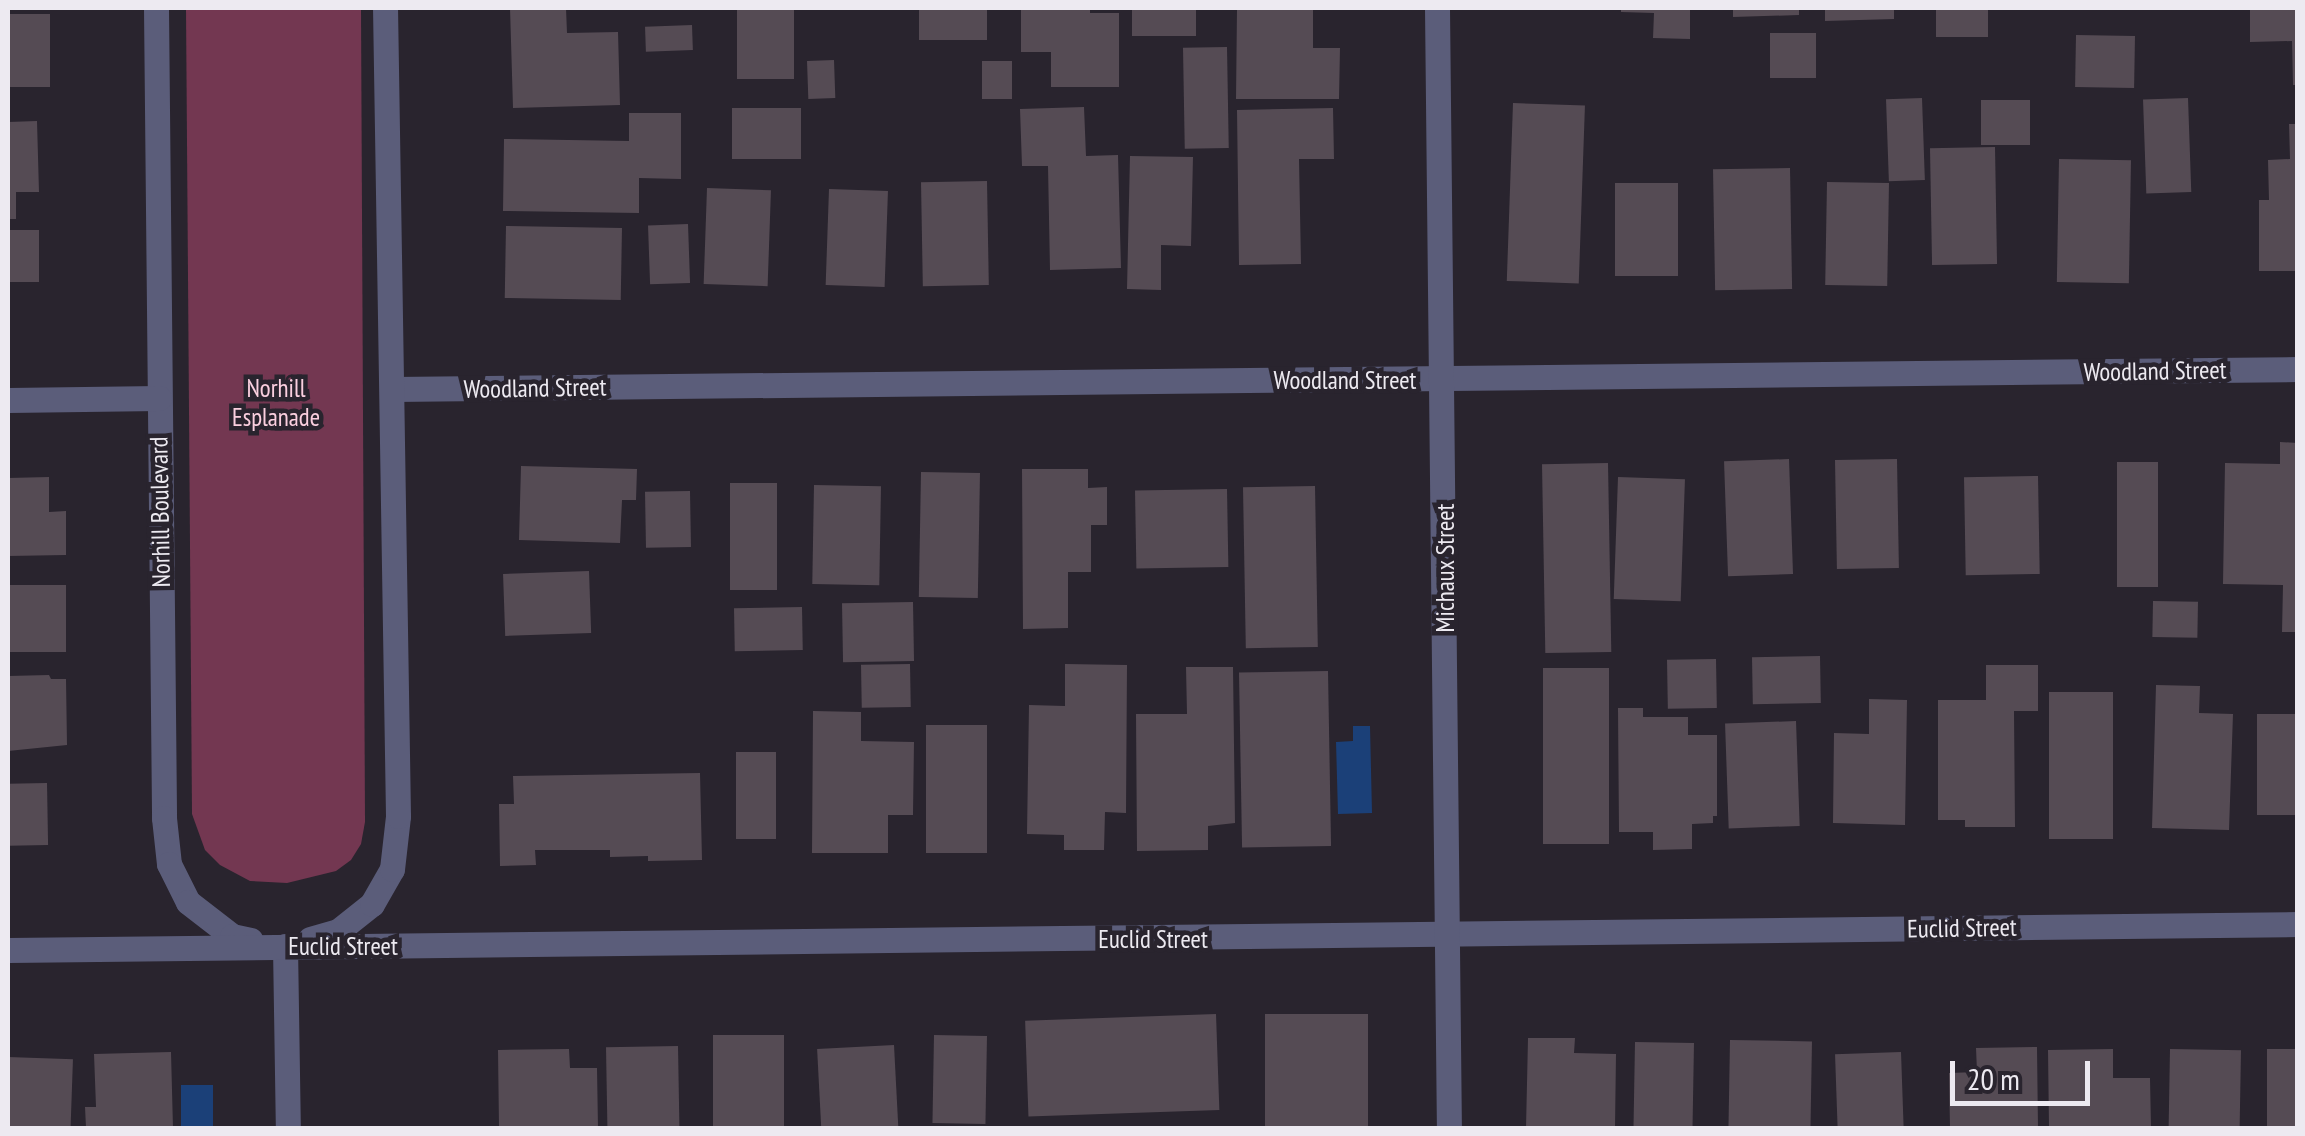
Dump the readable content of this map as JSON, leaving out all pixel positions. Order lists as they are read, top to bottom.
{
  "streets": {
    "street": [
      "Woodland Street",
      "Norhill Boulevard",
      "Michaux Street",
      "Euclid Street"
    ]
  },
  "crossings": [
    ["Woodland Street", "Norhill Boulevard"],
    ["Woodland Street", "Michaux Street"],
    ["Norhill Boulevard", "Euclid Street"],
    ["Michaux Street", "Euclid Street"]
  ],
  "parks": ["Norhill Esplanade"],
  "scale_bar": "20 m"
}
